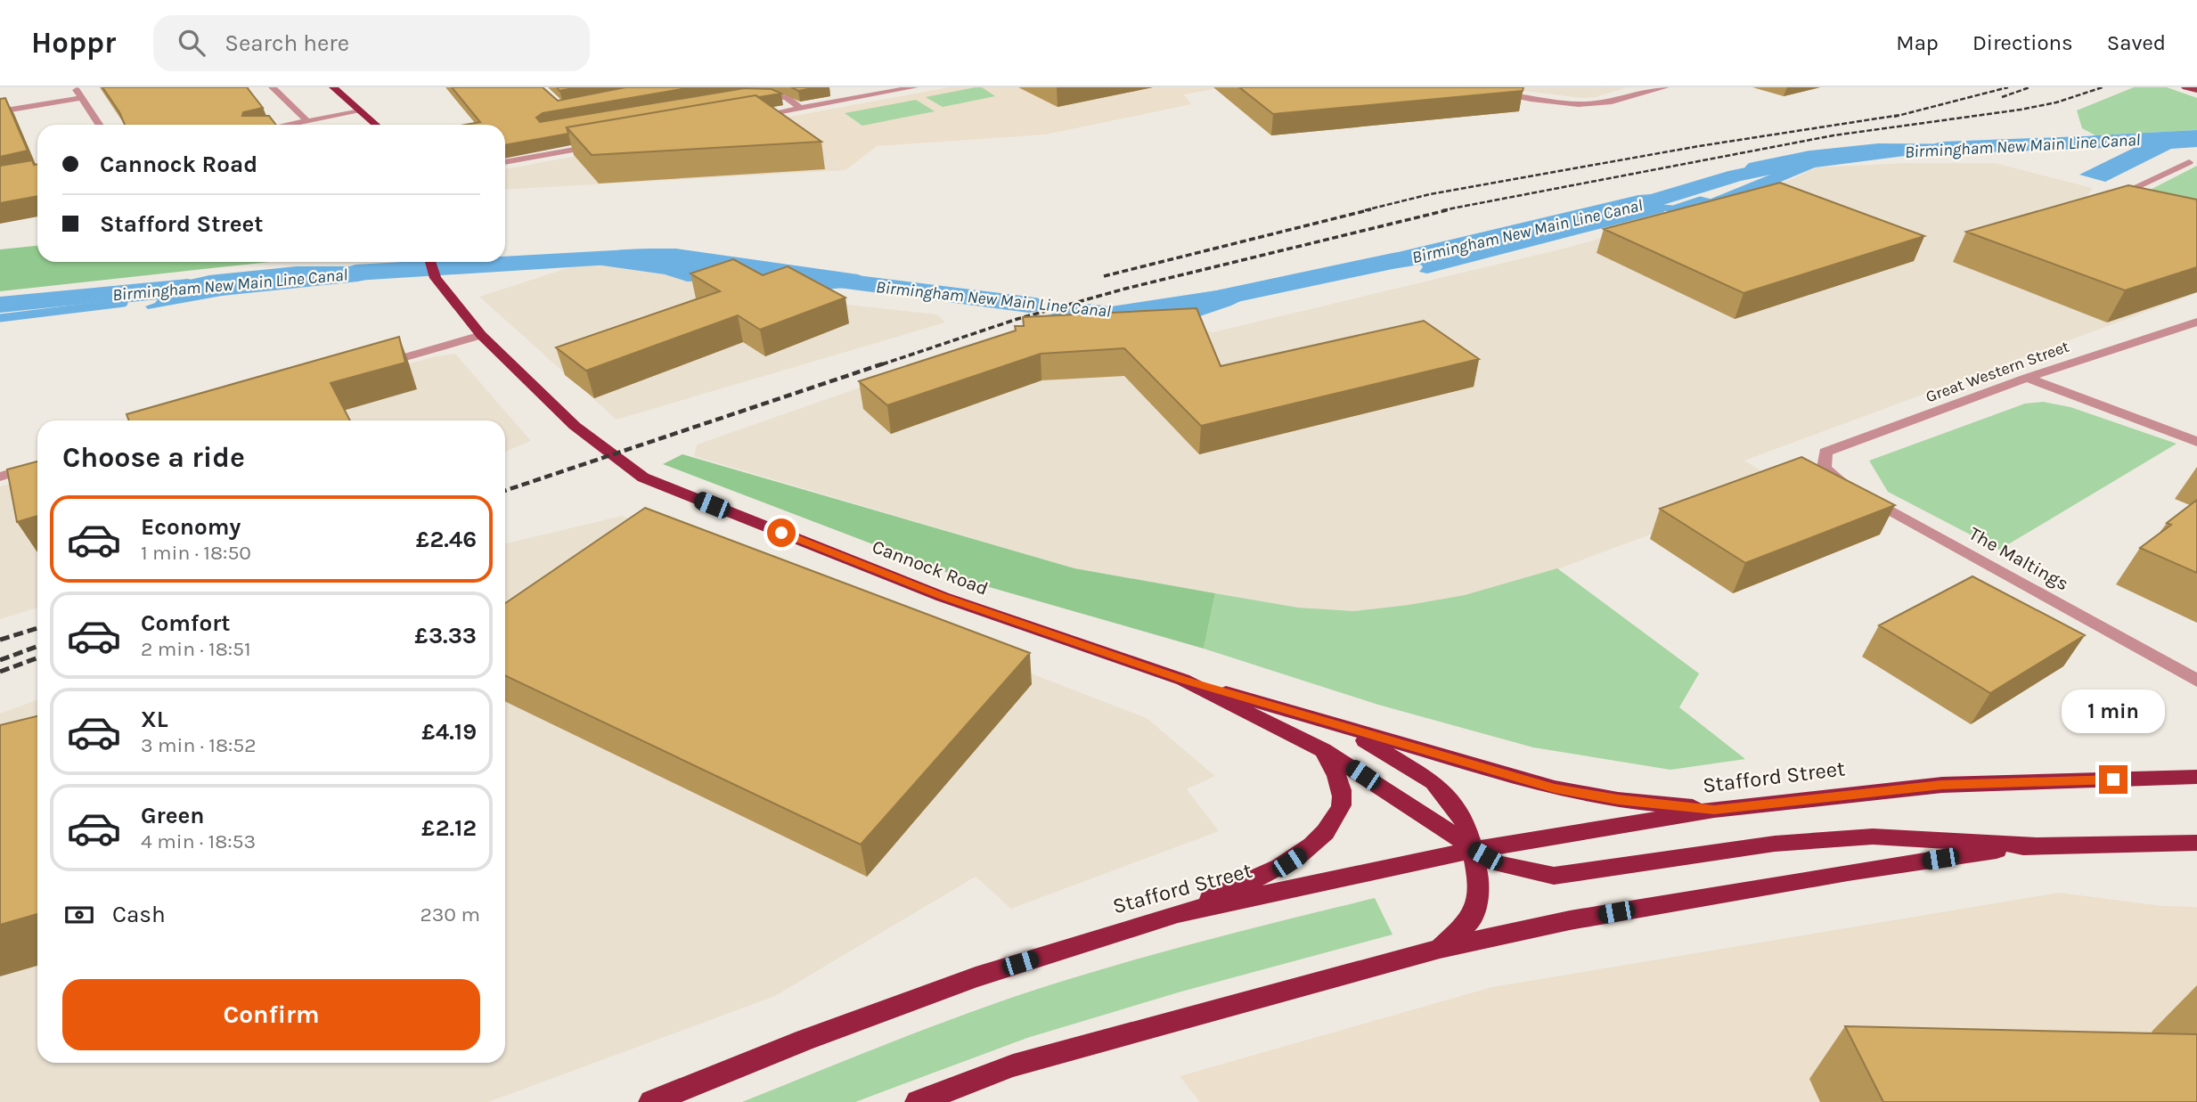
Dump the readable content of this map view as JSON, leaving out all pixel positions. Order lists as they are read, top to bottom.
{
  "streets": {
    "highway": ["Cannock Road", "Stafford Street"],
    "street": ["Great Western Street", "The Maltings"]
  },
  "crossings": [
    ["Great Western Street", "The Maltings"],
    ["Cannock Road", "Stafford Street"]
  ],
  "water": ["Birmingham New Main Line Canal"],
  "page": {
    "header": "Hoppr",
    "search": "Search here",
    "nav": ["Map", "Directions", "Saved"],
    "banner": ["Cannock Road", "Stafford Street"],
    "heading": "Choose a ride",
    "list": [
      {
        "name": "Economy",
        "note": "1 min · 18:50",
        "value": "£2.46"
      },
      {
        "name": "Comfort",
        "note": "2 min · 18:51",
        "value": "£3.33"
      },
      {
        "name": "XL",
        "note": "3 min · 18:52",
        "value": "£4.19"
      },
      {
        "name": "Green",
        "note": "4 min · 18:53",
        "value": "£2.12"
      }
    ],
    "bubble": "1 min",
    "pay": ["Cash", "230 m"],
    "buttons": "Confirm"
  }
}
